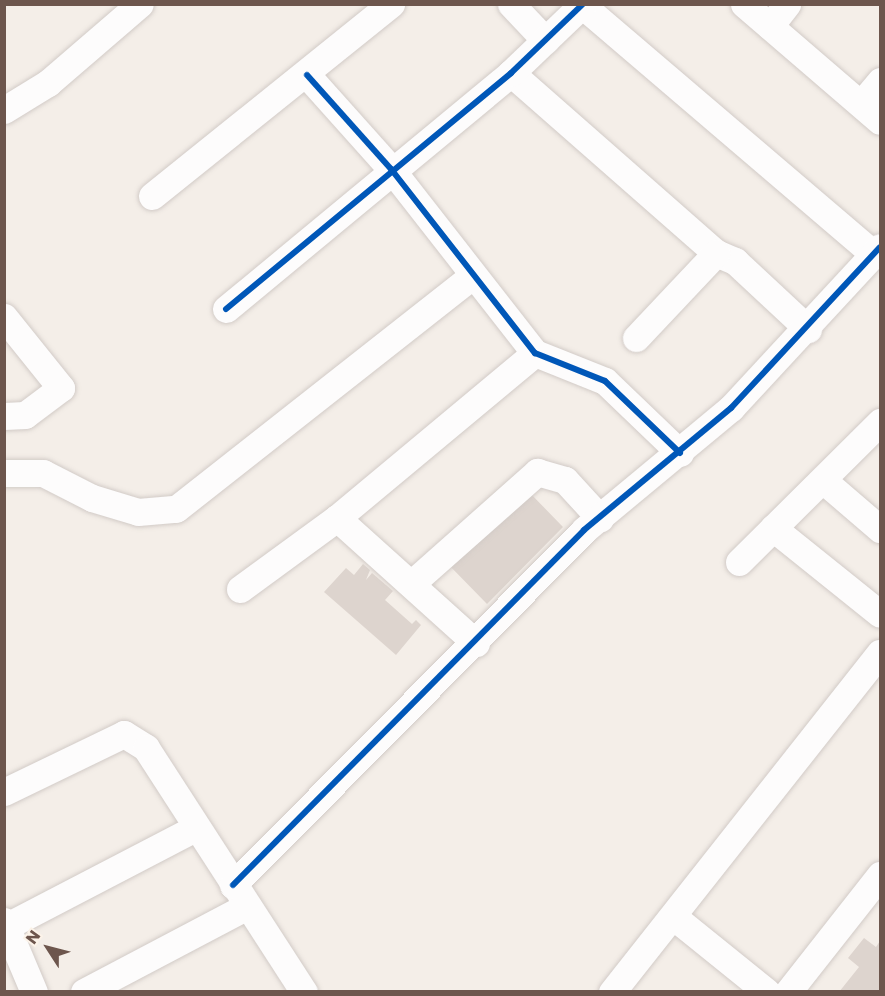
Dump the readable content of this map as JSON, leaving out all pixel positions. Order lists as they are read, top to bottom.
{
  "north": "top left"
}
